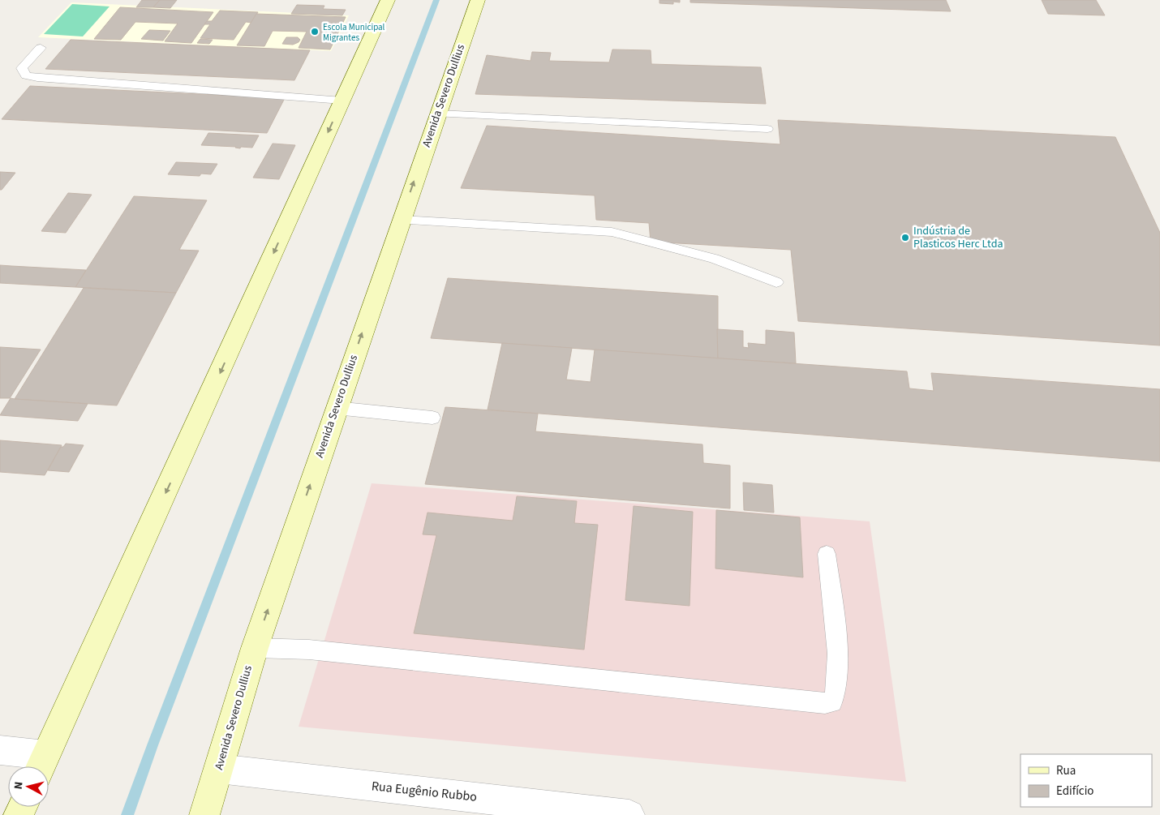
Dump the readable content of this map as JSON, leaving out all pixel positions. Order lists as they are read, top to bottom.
{
  "streets": {
    "main road": ["Avenida Severo Dullius"],
    "street": ["Rua Eugênio Rubbo"]
  },
  "crossings": [
    ["Avenida Severo Dullius", "Rua Eugênio Rubbo"]
  ],
  "places": ["Escola Municipal Migrantes", "Indústria de Plasticos Herc Ltda"],
  "legend": ["Rua", "Edifício"],
  "north": "left"
}
